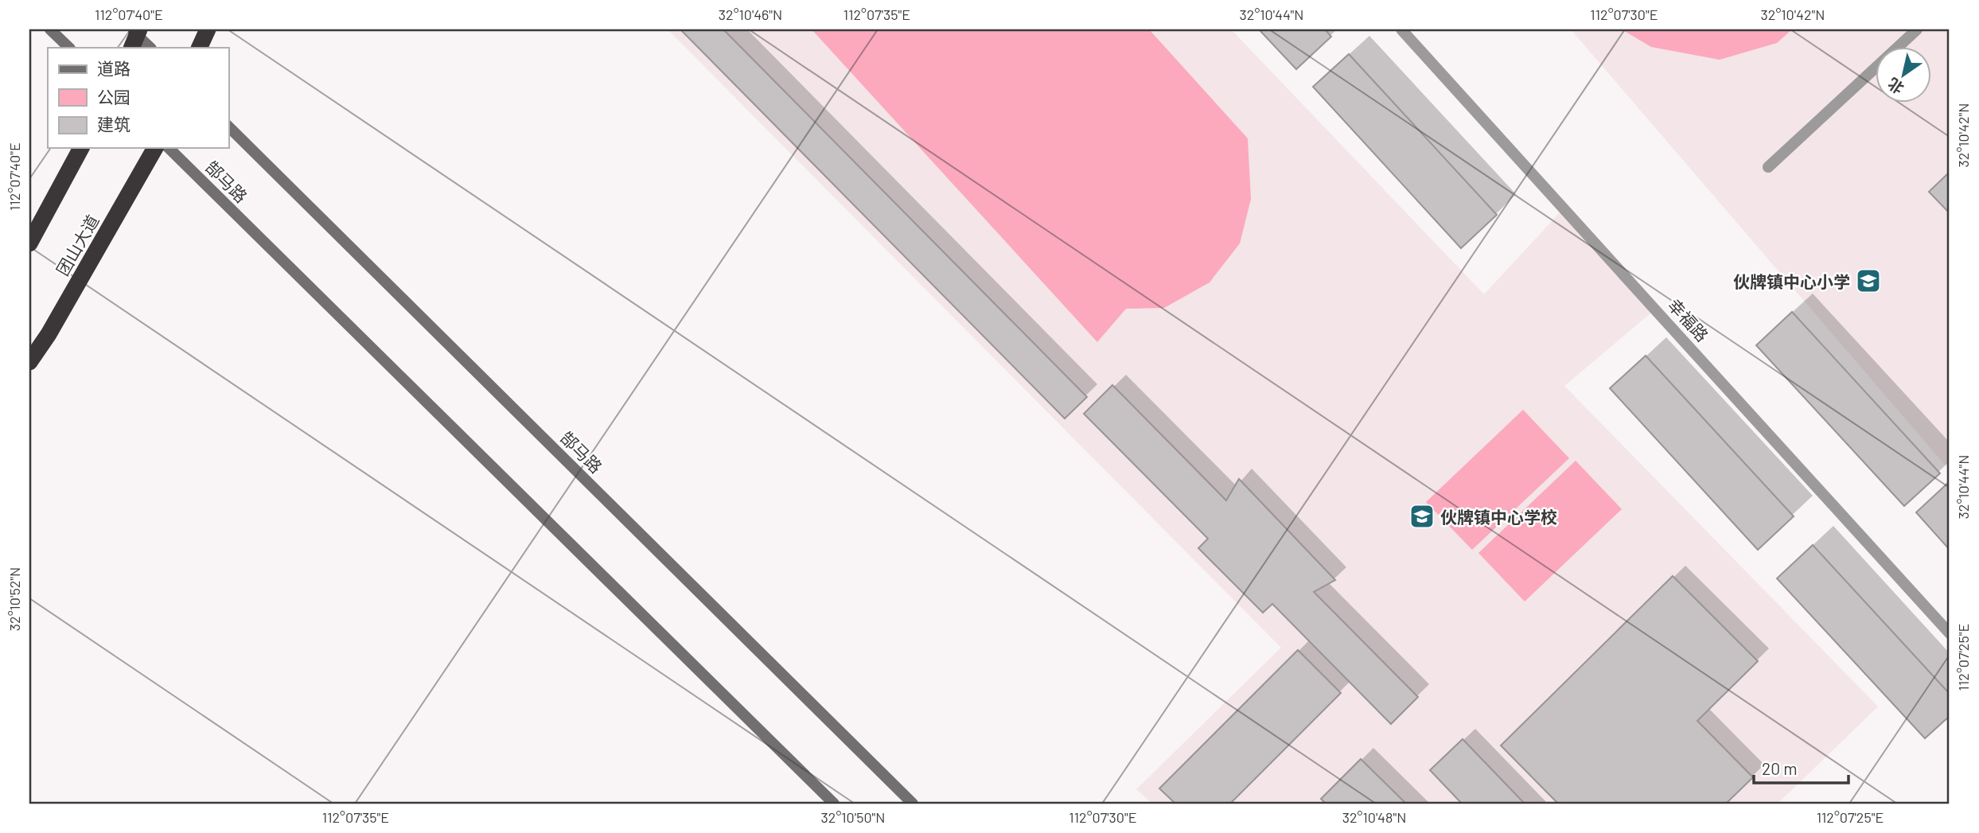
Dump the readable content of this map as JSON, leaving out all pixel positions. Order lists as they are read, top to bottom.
{
  "streets": {
    "highway": ["团山大道"],
    "main road": ["郜马路"],
    "street": ["幸福路"]
  },
  "places": {
    "school or university": ["伙牌镇中心小学", "伙牌镇中心学校"]
  },
  "legend": ["道路", "公园", "建筑"],
  "scale_bar": "20 m",
  "north": "bottom left",
  "coordinates": [
    "112°07'40\"E",
    "32°10'46\"N",
    "112°07'35\"E",
    "32°10'44\"N",
    "112°07'30\"E",
    "32°10'42\"N",
    "32°10'52\"N",
    "112°07'25\"E",
    "32°10'50\"N",
    "32°10'48\"N"
  ]
}
